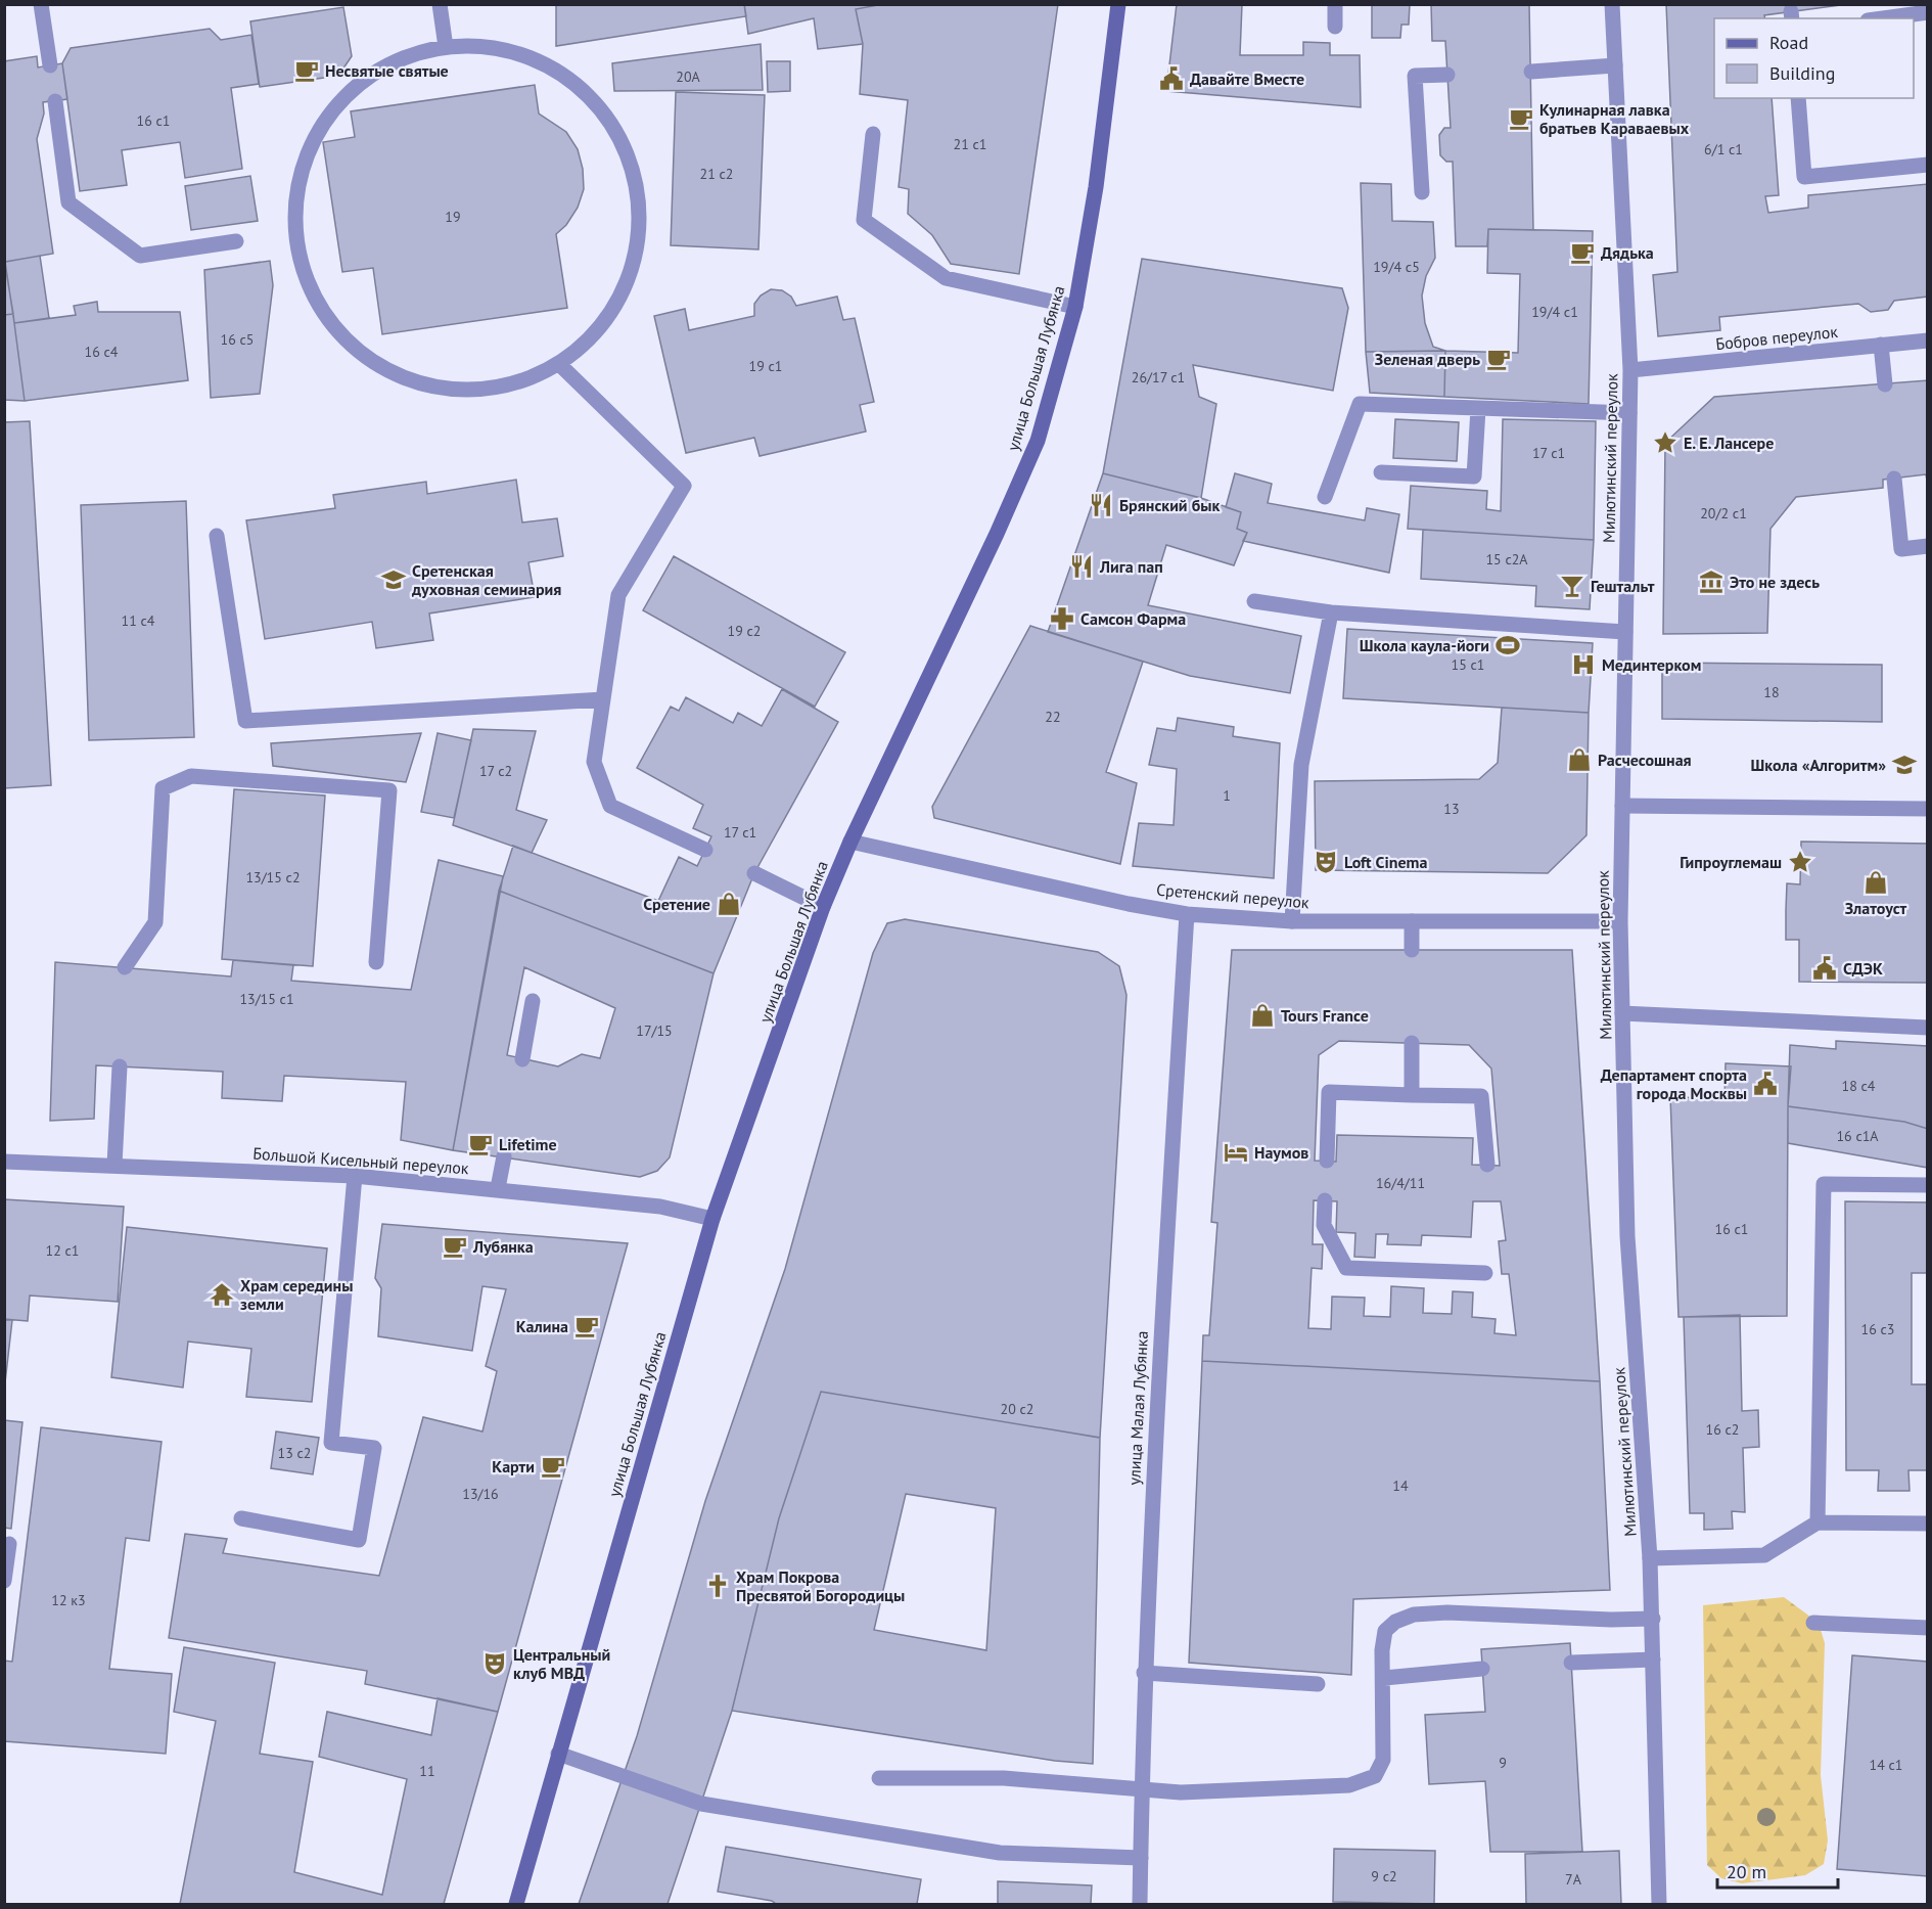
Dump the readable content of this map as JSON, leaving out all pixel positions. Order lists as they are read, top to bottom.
{
  "streets": {
    "main road": ["улица Большая Лубянка"],
    "street": [
      "Бобров переулок",
      "Милютинский переулок",
      "Сретенский переулок",
      "Большой Кисельный переулок",
      "улица Малая Лубянка"
    ]
  },
  "crossings": [
    ["Бобров переулок", "Милютинский переулок"],
    ["улица Большая Лубянка", "Сретенский переулок"],
    ["улица Большая Лубянка", "Большой Кисельный переулок"],
    ["Милютинский переулок", "Сретенский переулок"],
    ["Сретенский переулок", "улица Малая Лубянка"]
  ],
  "places": {
    "cafe": [
      "Несвятые святые",
      "Кулинарная лавка братьев Караваевых",
      "Дядька",
      "Зеленая дверь",
      "Lifetime",
      "Лубянка",
      "Калина",
      "Карти"
    ],
    "public building": ["Давайте Вместе", "СДЭК", "Департамент спорта города Москвы"],
    "place": ["Е. Е. Лансере", "Гипроуглемаш"],
    "restaurant": ["Брянский бык", "Лига пап"],
    "school or university": ["Сретенская духовная семинария", "Школа «Алгоритм»"],
    "museum": ["Это не здесь"],
    "bar": ["Гештальт"],
    "pharmacy": ["Самсон Фарма"],
    "sports": ["Школа каула-йоги"],
    "hospital": ["Мединтерком"],
    "shop": [
      "Расчесошная",
      "Златоуст",
      "Сретение",
      "Tours France"
    ],
    "theatre": ["Loft Cinema", "Центральный клуб МВД"],
    "hotel": ["Наумов"],
    "temple": ["Храм середины земли"],
    "church": ["Храм Покрова Пресвятой Богородицы"]
  },
  "house_numbers": [
    "20А",
    "16 с1",
    "21 с1",
    "6/1 с1",
    "21 с2",
    "19",
    "19/4 с5",
    "19/4 с1",
    "16 с5",
    "16 с4",
    "19 с1",
    "26/17 с1",
    "17 с1",
    "20/2 с1",
    "15 с2А",
    "11 с4",
    "19 с2",
    "15 с1",
    "18",
    "22",
    "17 с2",
    "1",
    "13",
    "17 с1",
    "13/15 с2",
    "13/15 с1",
    "17/15",
    "18 с4",
    "16 с1А",
    "16/4/11",
    "16 с1",
    "12 с1",
    "16 с3",
    "20 с2",
    "16 с2",
    "13 с2",
    "14",
    "13/16",
    "12 к3",
    "9",
    "14 с1",
    "11",
    "9 с2",
    "7А"
  ],
  "legend": ["Road", "Building"],
  "scale_bar": "20 m"
}
